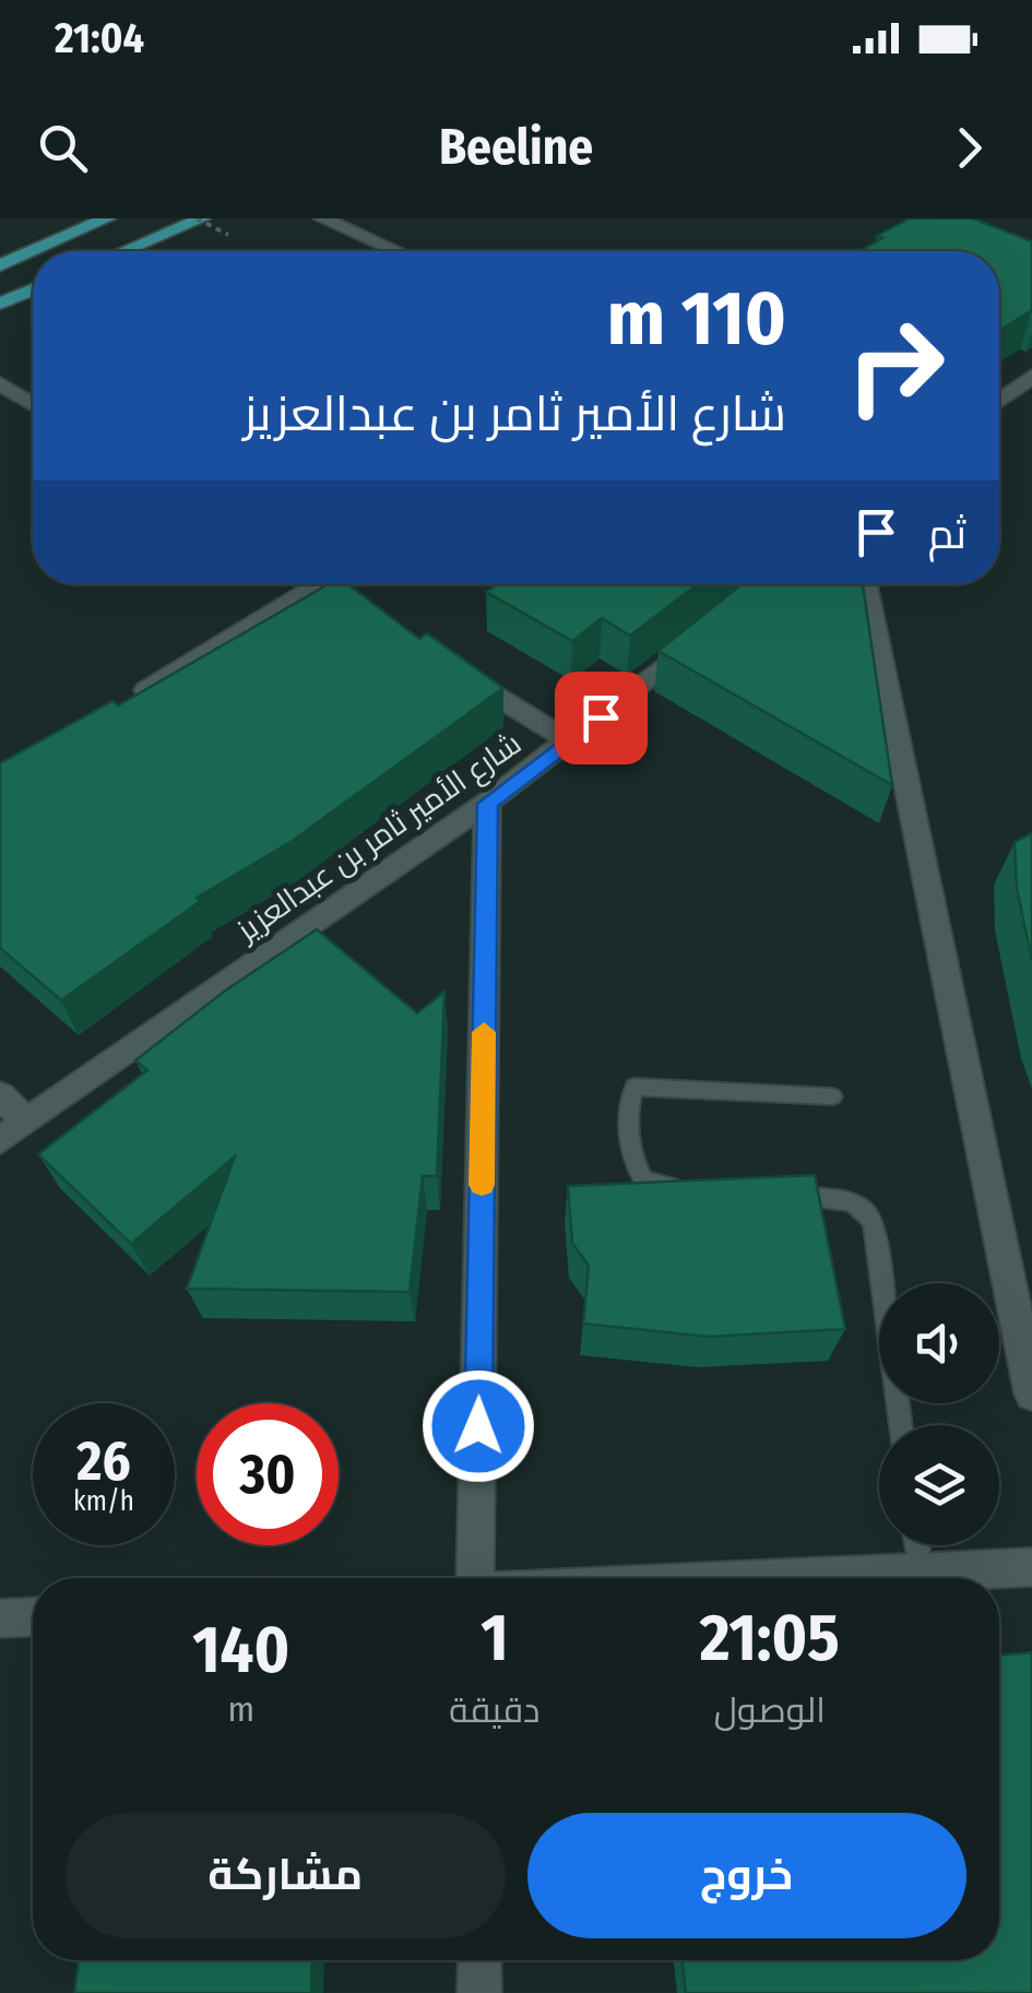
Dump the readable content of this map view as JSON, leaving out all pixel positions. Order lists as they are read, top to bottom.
{
  "streets": {
    "street": ["شارع الأمير ثامر بن عبدالعزيز"]
  },
  "page": {
    "status": "21:04",
    "header": "Beeline",
    "turn": ["110 m", "شارع الأمير ثامر بن عبدالعزيز"],
    "then": "ثم",
    "speed": "26 km/h",
    "limit": "30",
    "eta": [
      "21:05",
      "الوصول",
      "1",
      "دقيقة",
      "140",
      "m"
    ],
    "buttons": ["خروج", "مشاركة"]
  }
}
